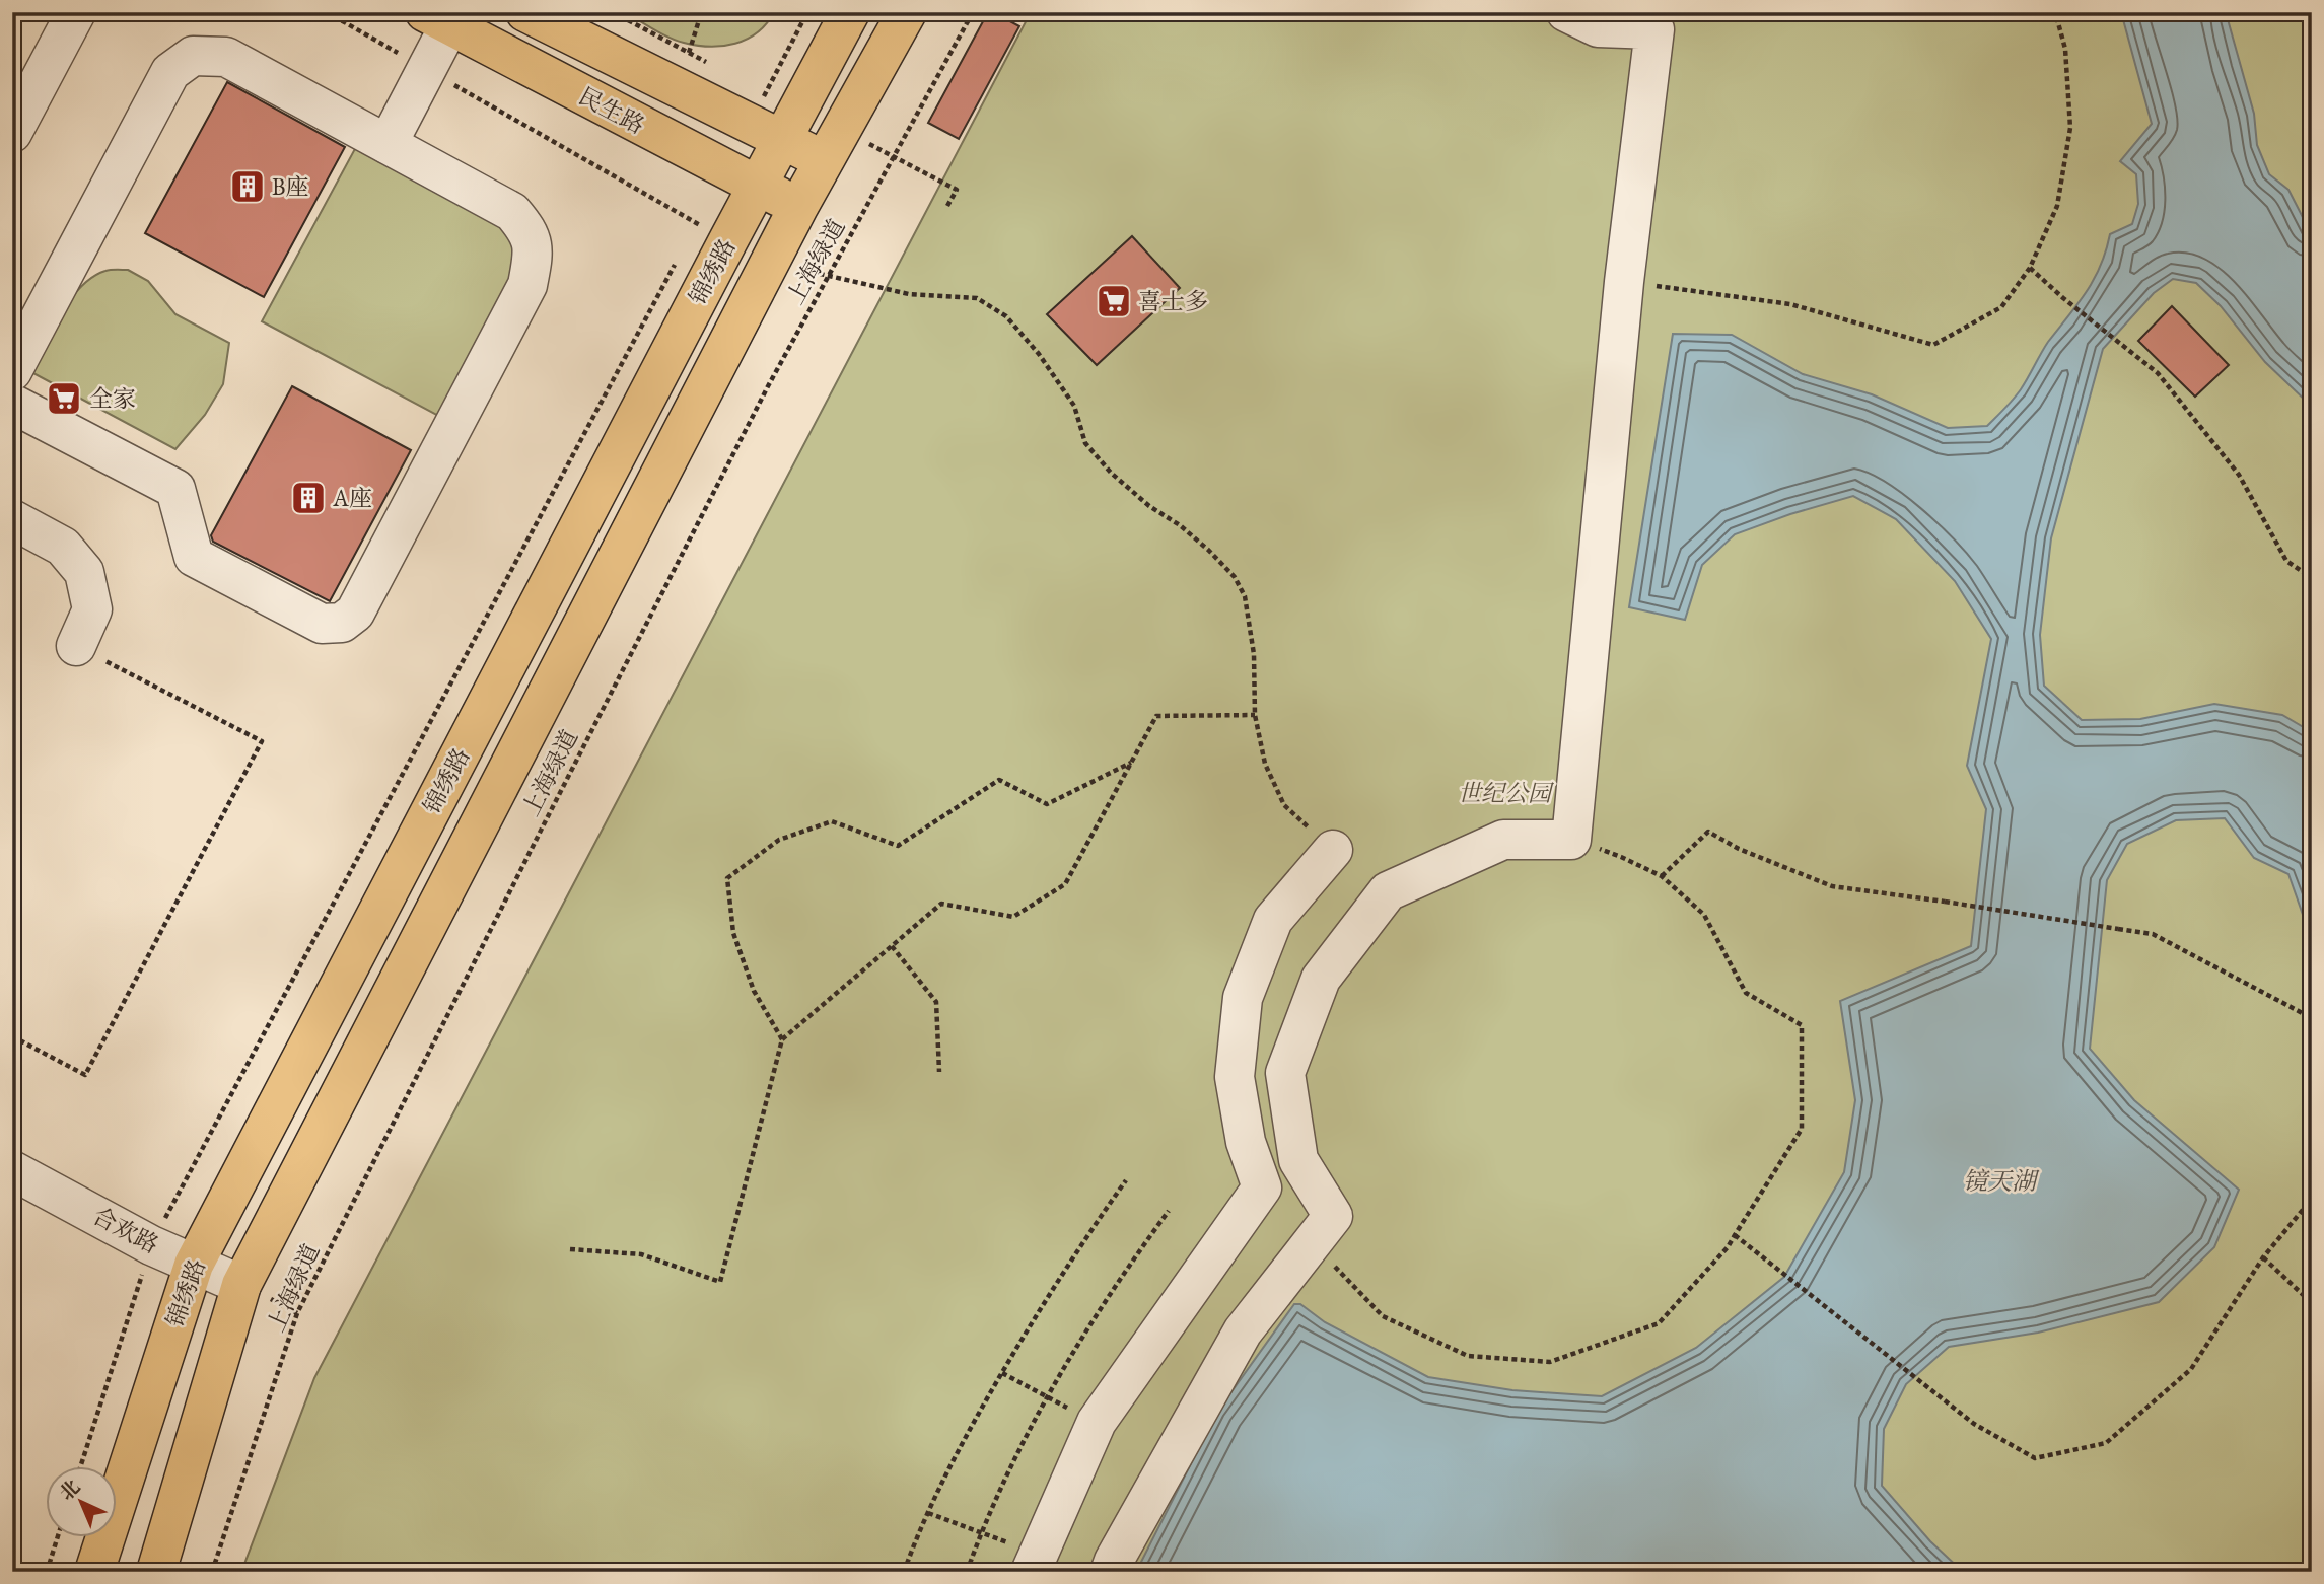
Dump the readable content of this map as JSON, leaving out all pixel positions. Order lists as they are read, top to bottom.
{
  "streets": {
    "main road": ["民生路", "锦绣路"],
    "street": ["合欢路"],
    "path": ["上海绿道"]
  },
  "crossings": [
    ["民生路", "锦绣路"],
    ["锦绣路", "合欢路"]
  ],
  "water": ["镜天湖"],
  "parks": ["世纪公园"],
  "places": {
    "building": ["B座", "A座"],
    "supermarket": ["喜士多", "全家"]
  },
  "north": "top left"
}
